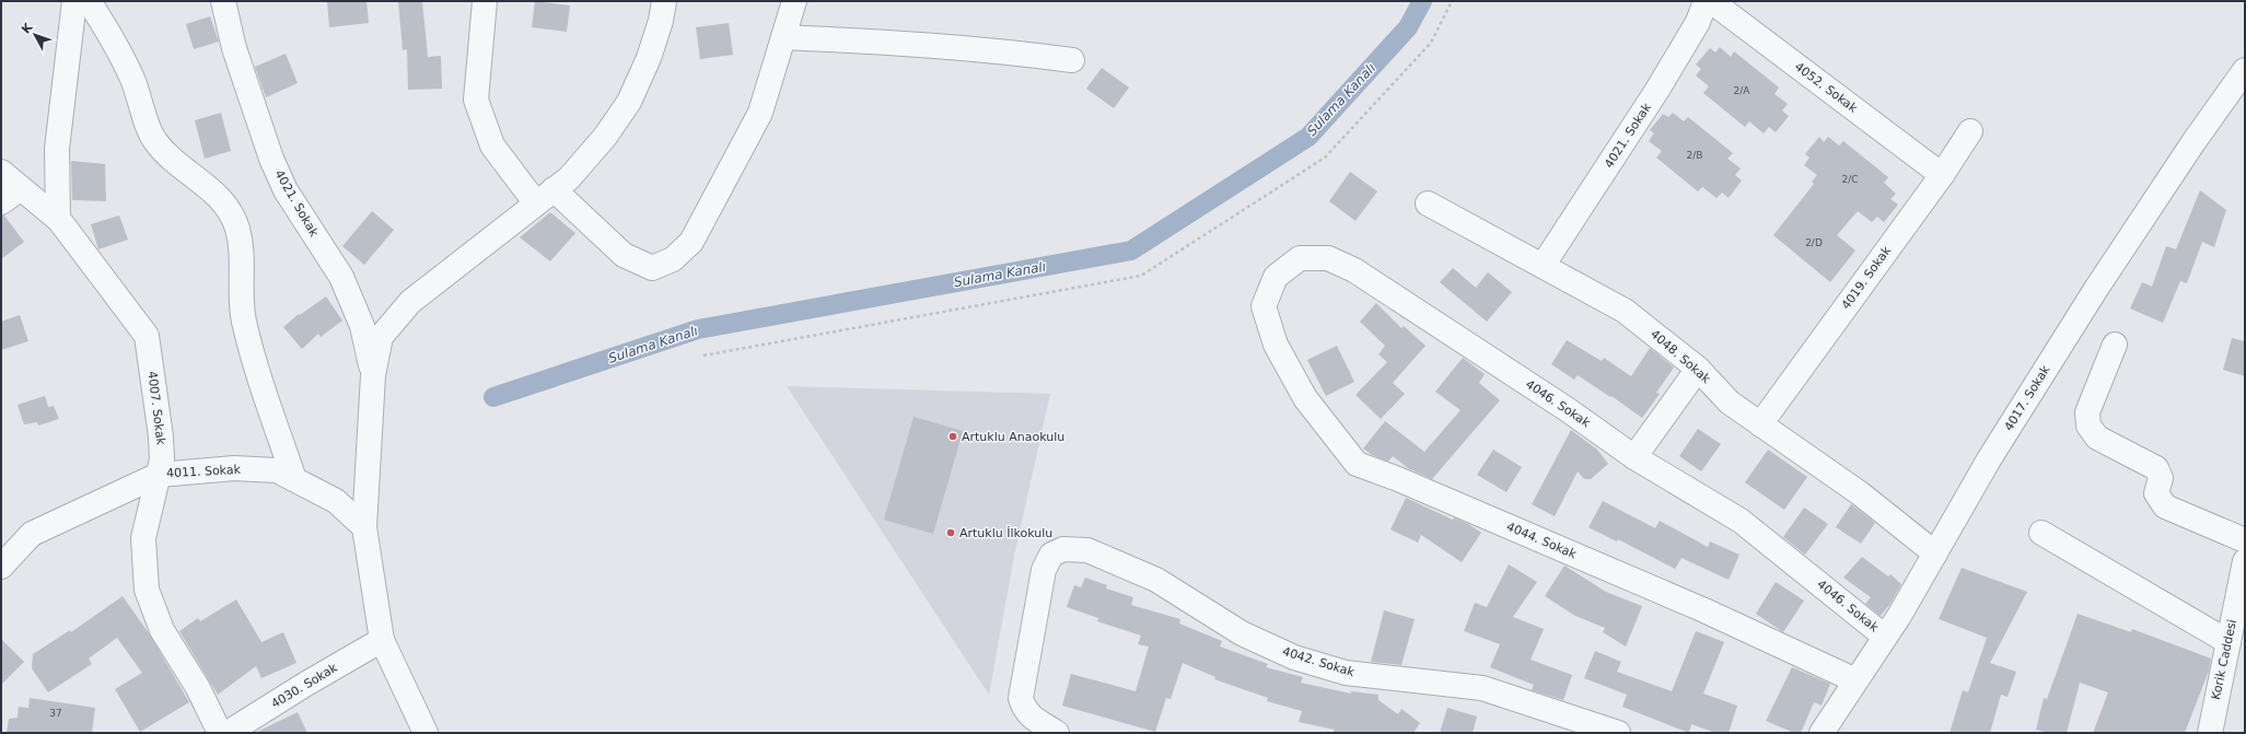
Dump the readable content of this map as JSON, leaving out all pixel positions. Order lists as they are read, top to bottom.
{
  "streets": {
    "street": [
      "4052. Sokak",
      "4021. Sokak",
      "4019. Sokak",
      "4048. Sokak",
      "4017. Sokak",
      "4046. Sokak",
      "4007. Sokak",
      "4011. Sokak",
      "4044. Sokak",
      "Korik Caddesi",
      "4042. Sokak",
      "4030. Sokak"
    ]
  },
  "crossings": [
    ["4052. Sokak", "4019. Sokak"],
    ["4021. Sokak", "4048. Sokak"],
    ["4019. Sokak", "4048. Sokak"],
    ["4048. Sokak", "4017. Sokak"],
    ["4017. Sokak", "4046. Sokak"],
    ["4017. Sokak", "4044. Sokak"],
    ["4046. Sokak", "4044. Sokak"],
    ["4007. Sokak", "4011. Sokak"]
  ],
  "water": ["Sulama Kanalı"],
  "places": ["Artuklu Anaokulu", "Artuklu İlkokulu"],
  "house_numbers": [
    "2/A",
    "2/B",
    "2/C",
    "2/D",
    "37"
  ],
  "north": "top left"
}
